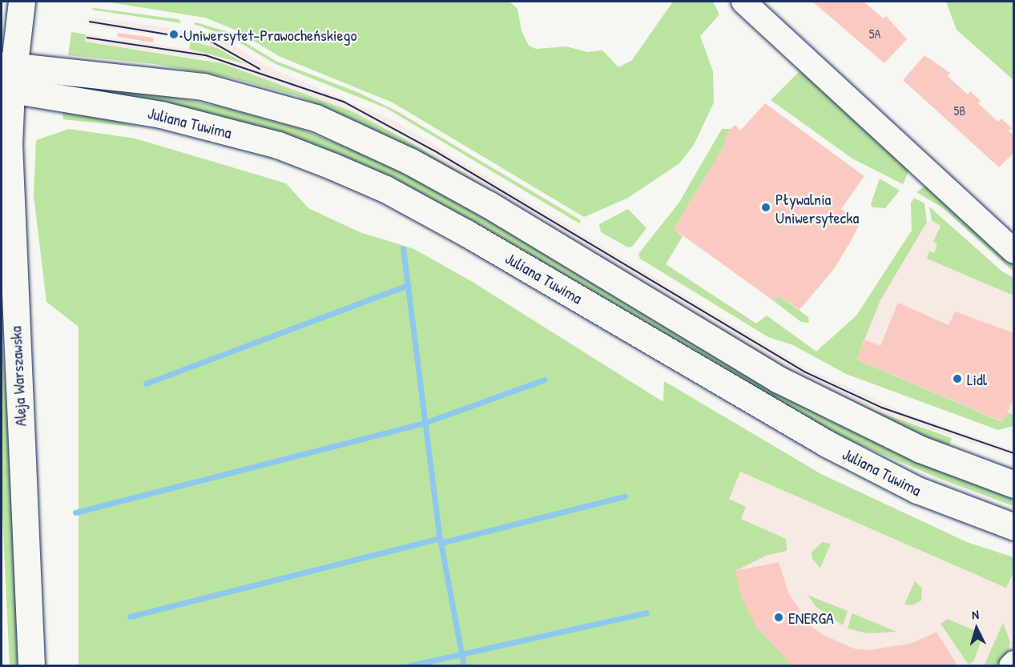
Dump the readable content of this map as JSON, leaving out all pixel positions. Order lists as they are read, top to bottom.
{
  "streets": {
    "main road": ["Juliana Tuwima", "Aleja Warszawska"]
  },
  "crossings": [
    ["Juliana Tuwima", "Aleja Warszawska"]
  ],
  "places": [
    "Uniwersytet-Prawocheńskiego",
    "Pływalnia Uniwersytecka",
    "Lidl",
    "ENERGA"
  ],
  "house_numbers": ["5A", "5B"],
  "north": "top"
}
